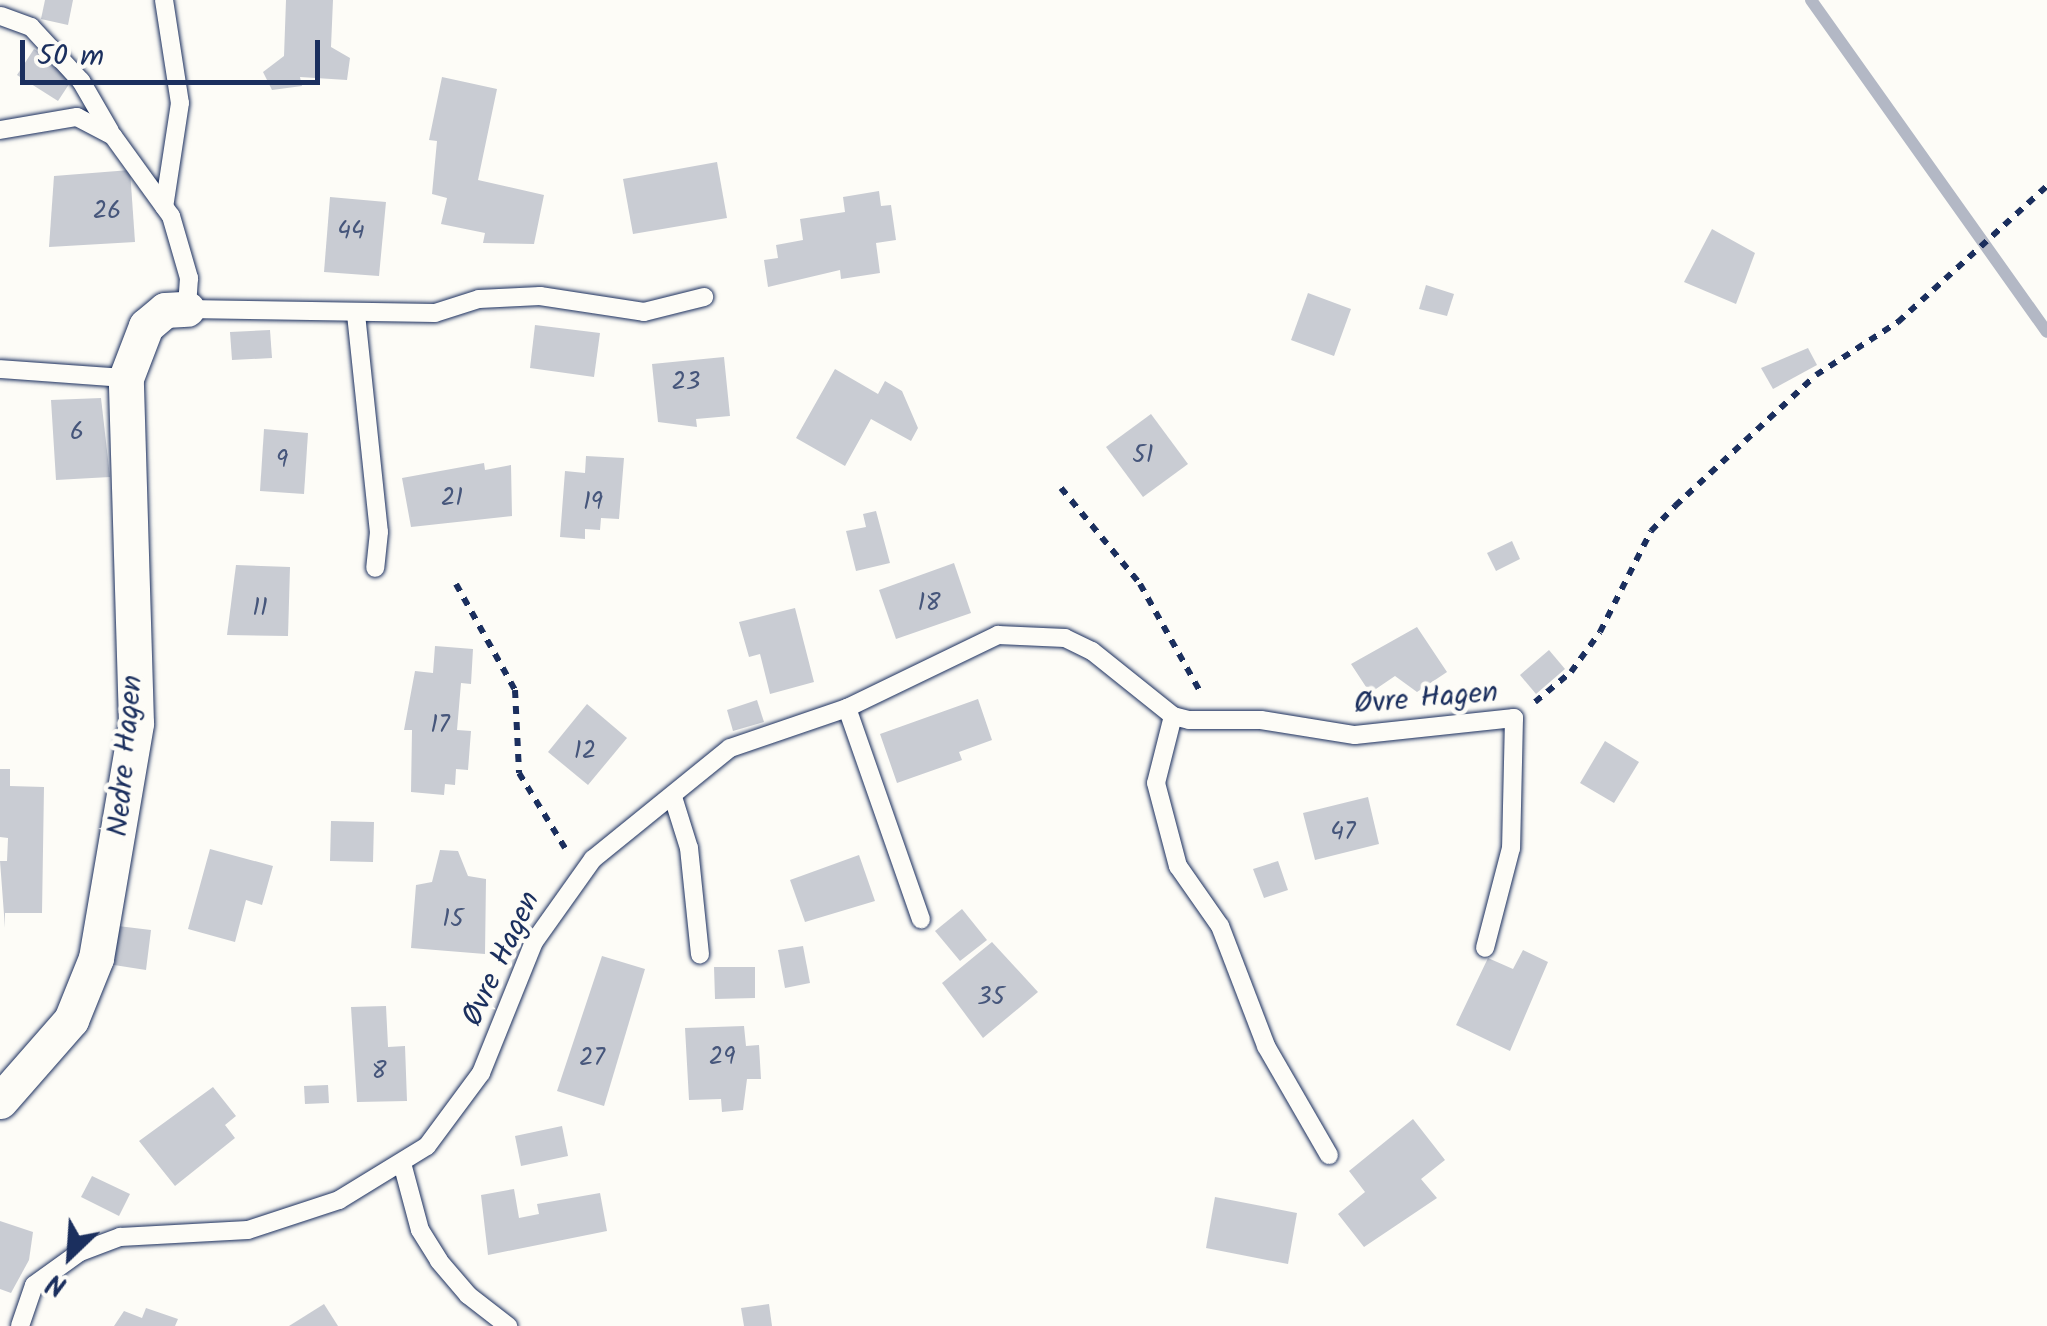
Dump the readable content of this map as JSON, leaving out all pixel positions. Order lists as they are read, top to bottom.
{
  "streets": {
    "street": ["Nedre Hagen"],
    "lane": ["Øvre Hagen"]
  },
  "house_numbers": [
    "26",
    "44",
    "23",
    "6",
    "51",
    "9",
    "21",
    "19",
    "18",
    "11",
    "17",
    "12",
    "47",
    "15",
    "35",
    "29",
    "27",
    "8"
  ],
  "scale_bar": "50 m",
  "north": "bottom left"
}
